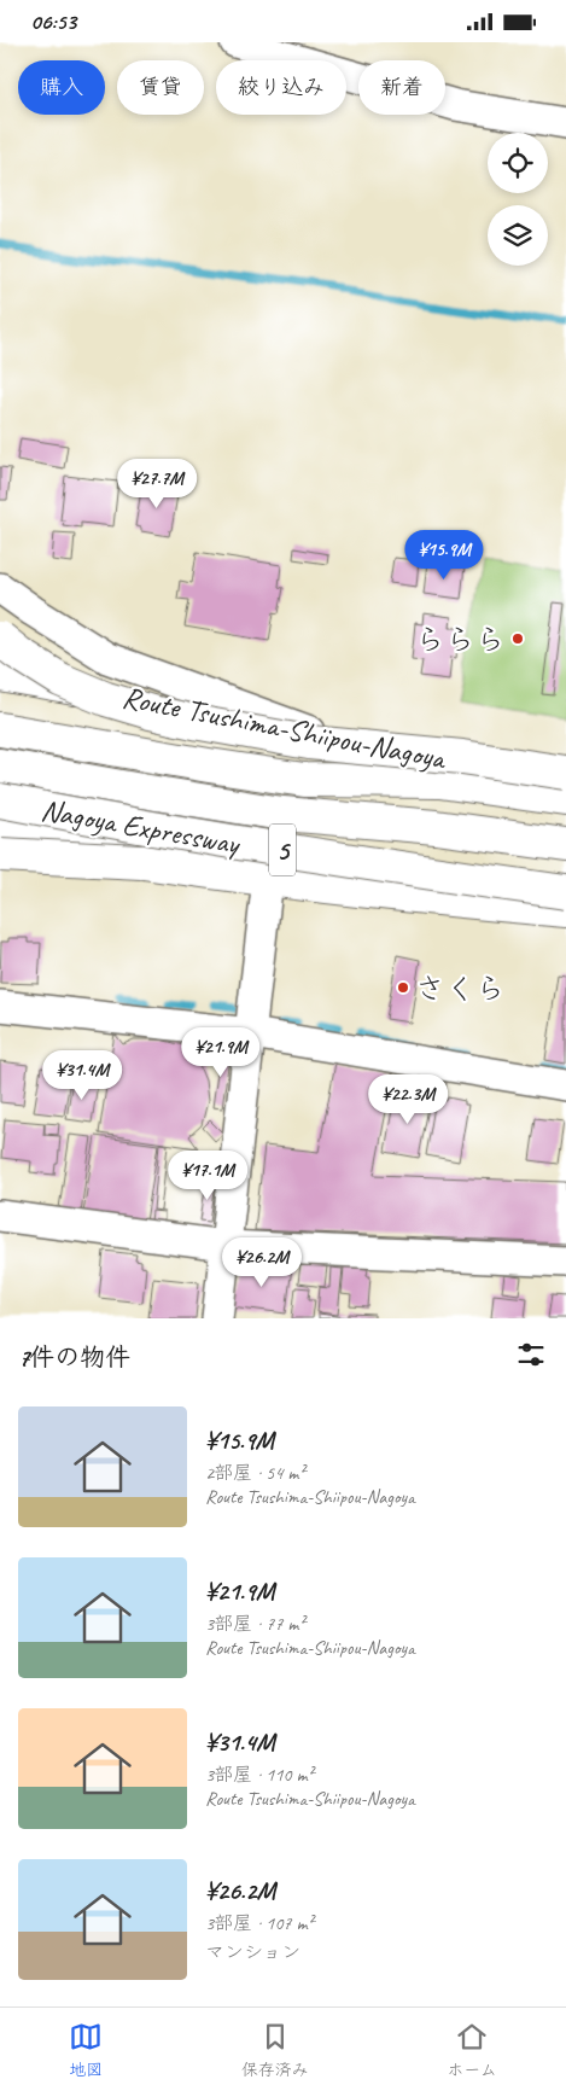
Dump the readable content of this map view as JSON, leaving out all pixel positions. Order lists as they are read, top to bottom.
{
  "streets": {
    "main road": ["Route Tsushima-Shiipou-Nagoya", "Nagoya Expressway", "5"]
  },
  "places": ["ららら", "さくら"],
  "page": {
    "status": "06:53",
    "chip": [
      "購入",
      "賃貸",
      "絞り込み",
      "新着"
    ],
    "price": [
      "¥27.7M",
      "¥15.9M",
      "¥21.9M",
      "¥31.4M",
      "¥22.3M",
      "¥17.1M",
      "¥26.2M"
    ],
    "heading": "7件の物件",
    "list": [
      {
        "name": "¥15.9M",
        "note": "2部屋 · 54 m² · Route Tsushima-Shiipou-Nagoya"
      },
      {
        "name": "¥21.9M",
        "note": "3部屋 · 77 m² · Route Tsushima-Shiipou-Nagoya"
      },
      {
        "name": "¥31.4M",
        "note": "3部屋 · 110 m² · Route Tsushima-Shiipou-Nagoya"
      },
      {
        "name": "¥26.2M",
        "note": "3部屋 · 107 m² · マンション"
      }
    ],
    "tabs": ["地図", "保存済み", "ホーム"]
  }
}
